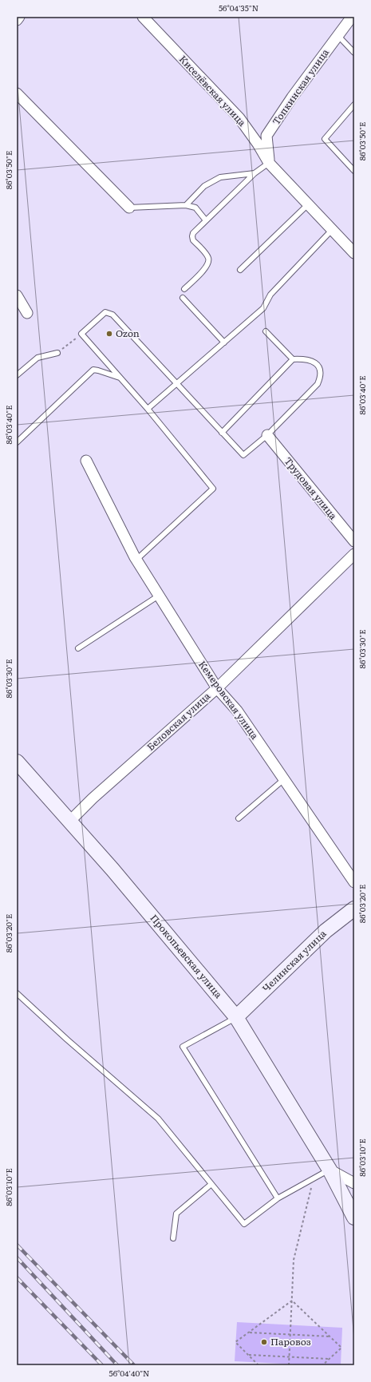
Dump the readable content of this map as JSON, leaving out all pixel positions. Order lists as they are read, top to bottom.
{
  "streets": {
    "main road": ["Прокопьевская улица", "Челинская улица"],
    "street": [
      "Топкинская улица",
      "Киселёвская улица",
      "Трудовая улица",
      "Кемеровская улица",
      "Беловская улица"
    ]
  },
  "crossings": [
    ["Топкинская улица", "Киселёвская улица"],
    ["Кемеровская улица", "Беловская улица"],
    ["Беловская улица", "Прокопьевская улица"],
    ["Прокопьевская улица", "Челинская улица"]
  ],
  "places": ["Ozon", "Паровоз"],
  "coordinates": [
    "56°04'35\"N",
    "86°03'50\"E",
    "86°03'40\"E",
    "86°03'30\"E",
    "86°03'20\"E",
    "86°03'10\"E",
    "56°04'40\"N"
  ]
}
